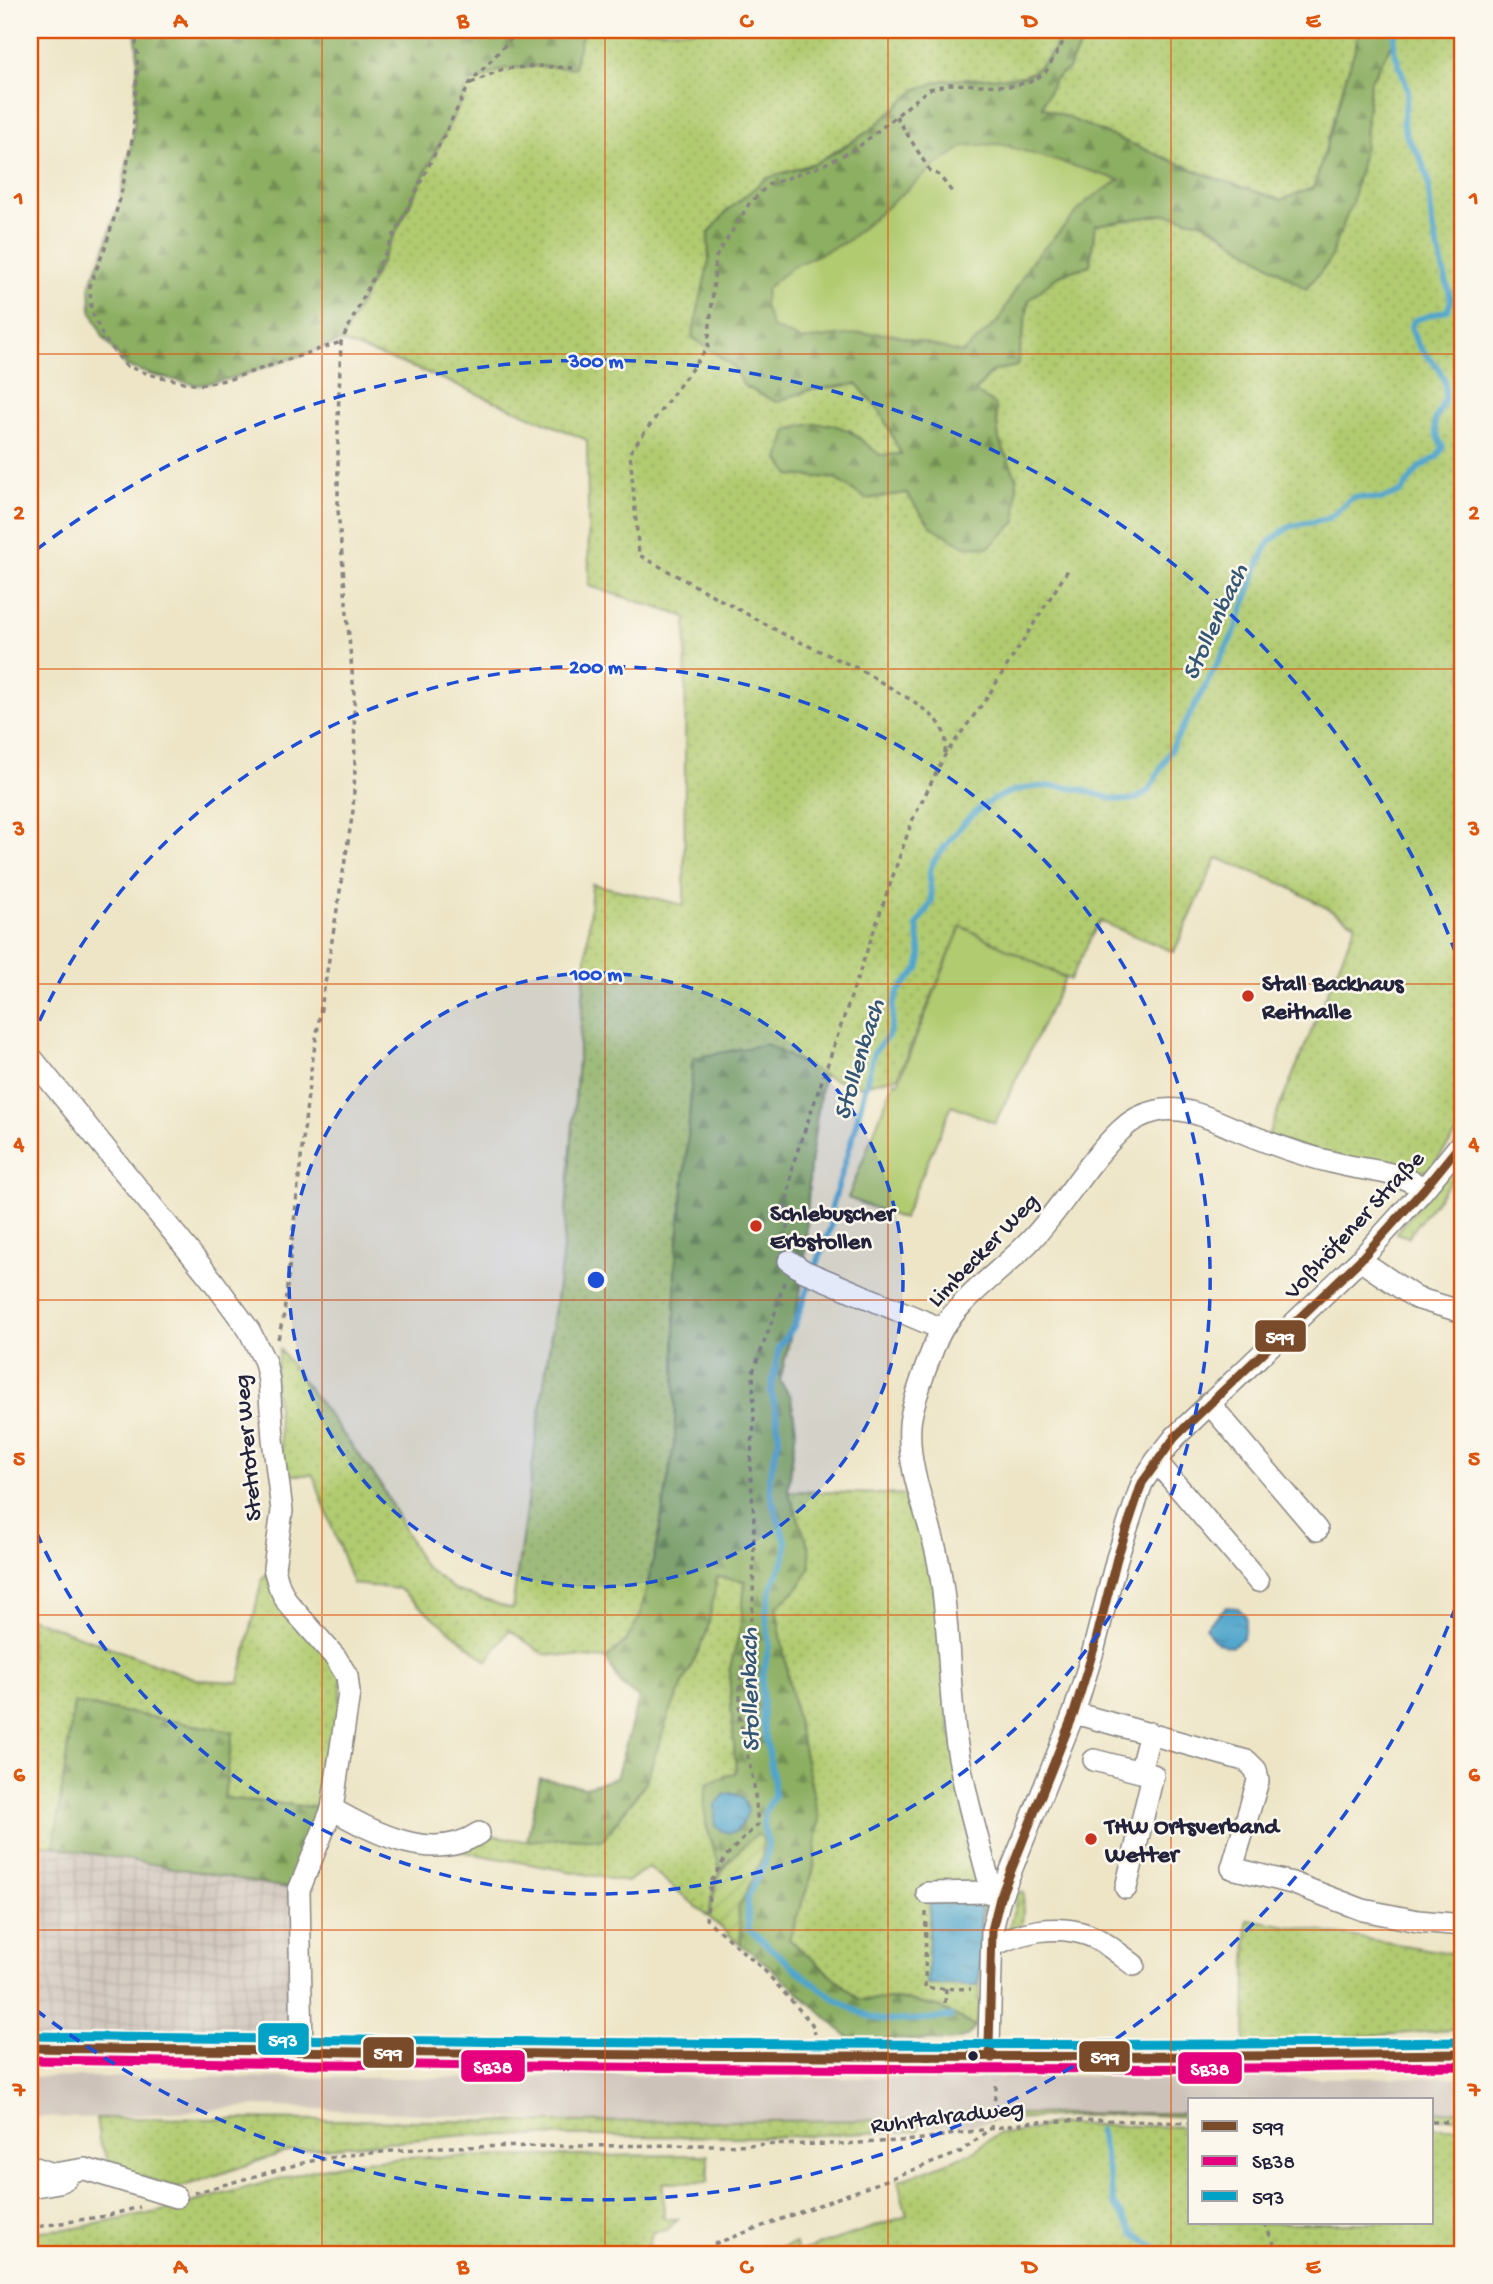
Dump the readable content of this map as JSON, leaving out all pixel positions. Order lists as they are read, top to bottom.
{
  "streets": {
    "street": ["Voßhöfener Straße", "Limbecker Weg", "Stetroter Weg"],
    "path": ["Ruhrtalradweg"]
  },
  "crossings": [
    ["Voßhöfener Straße", "Limbecker Weg"]
  ],
  "water": ["Stollenbach"],
  "places": ["Stall Backhaus Reithalle", "Schlebuscher Erbstollen", "THW Ortsverband Wetter"],
  "lines": ["transit line 599", "transit line 593", "transit line SB38"],
  "legend": ["599", "SB38", "593"],
  "grid": {
    "columns": [
      "A",
      "B",
      "C",
      "D",
      "E"
    ],
    "rows": [
      "1",
      "2",
      "3",
      "4",
      "5",
      "6",
      "7"
    ]
  },
  "rings": ["300 m", "200 m", "100 m"]
}
